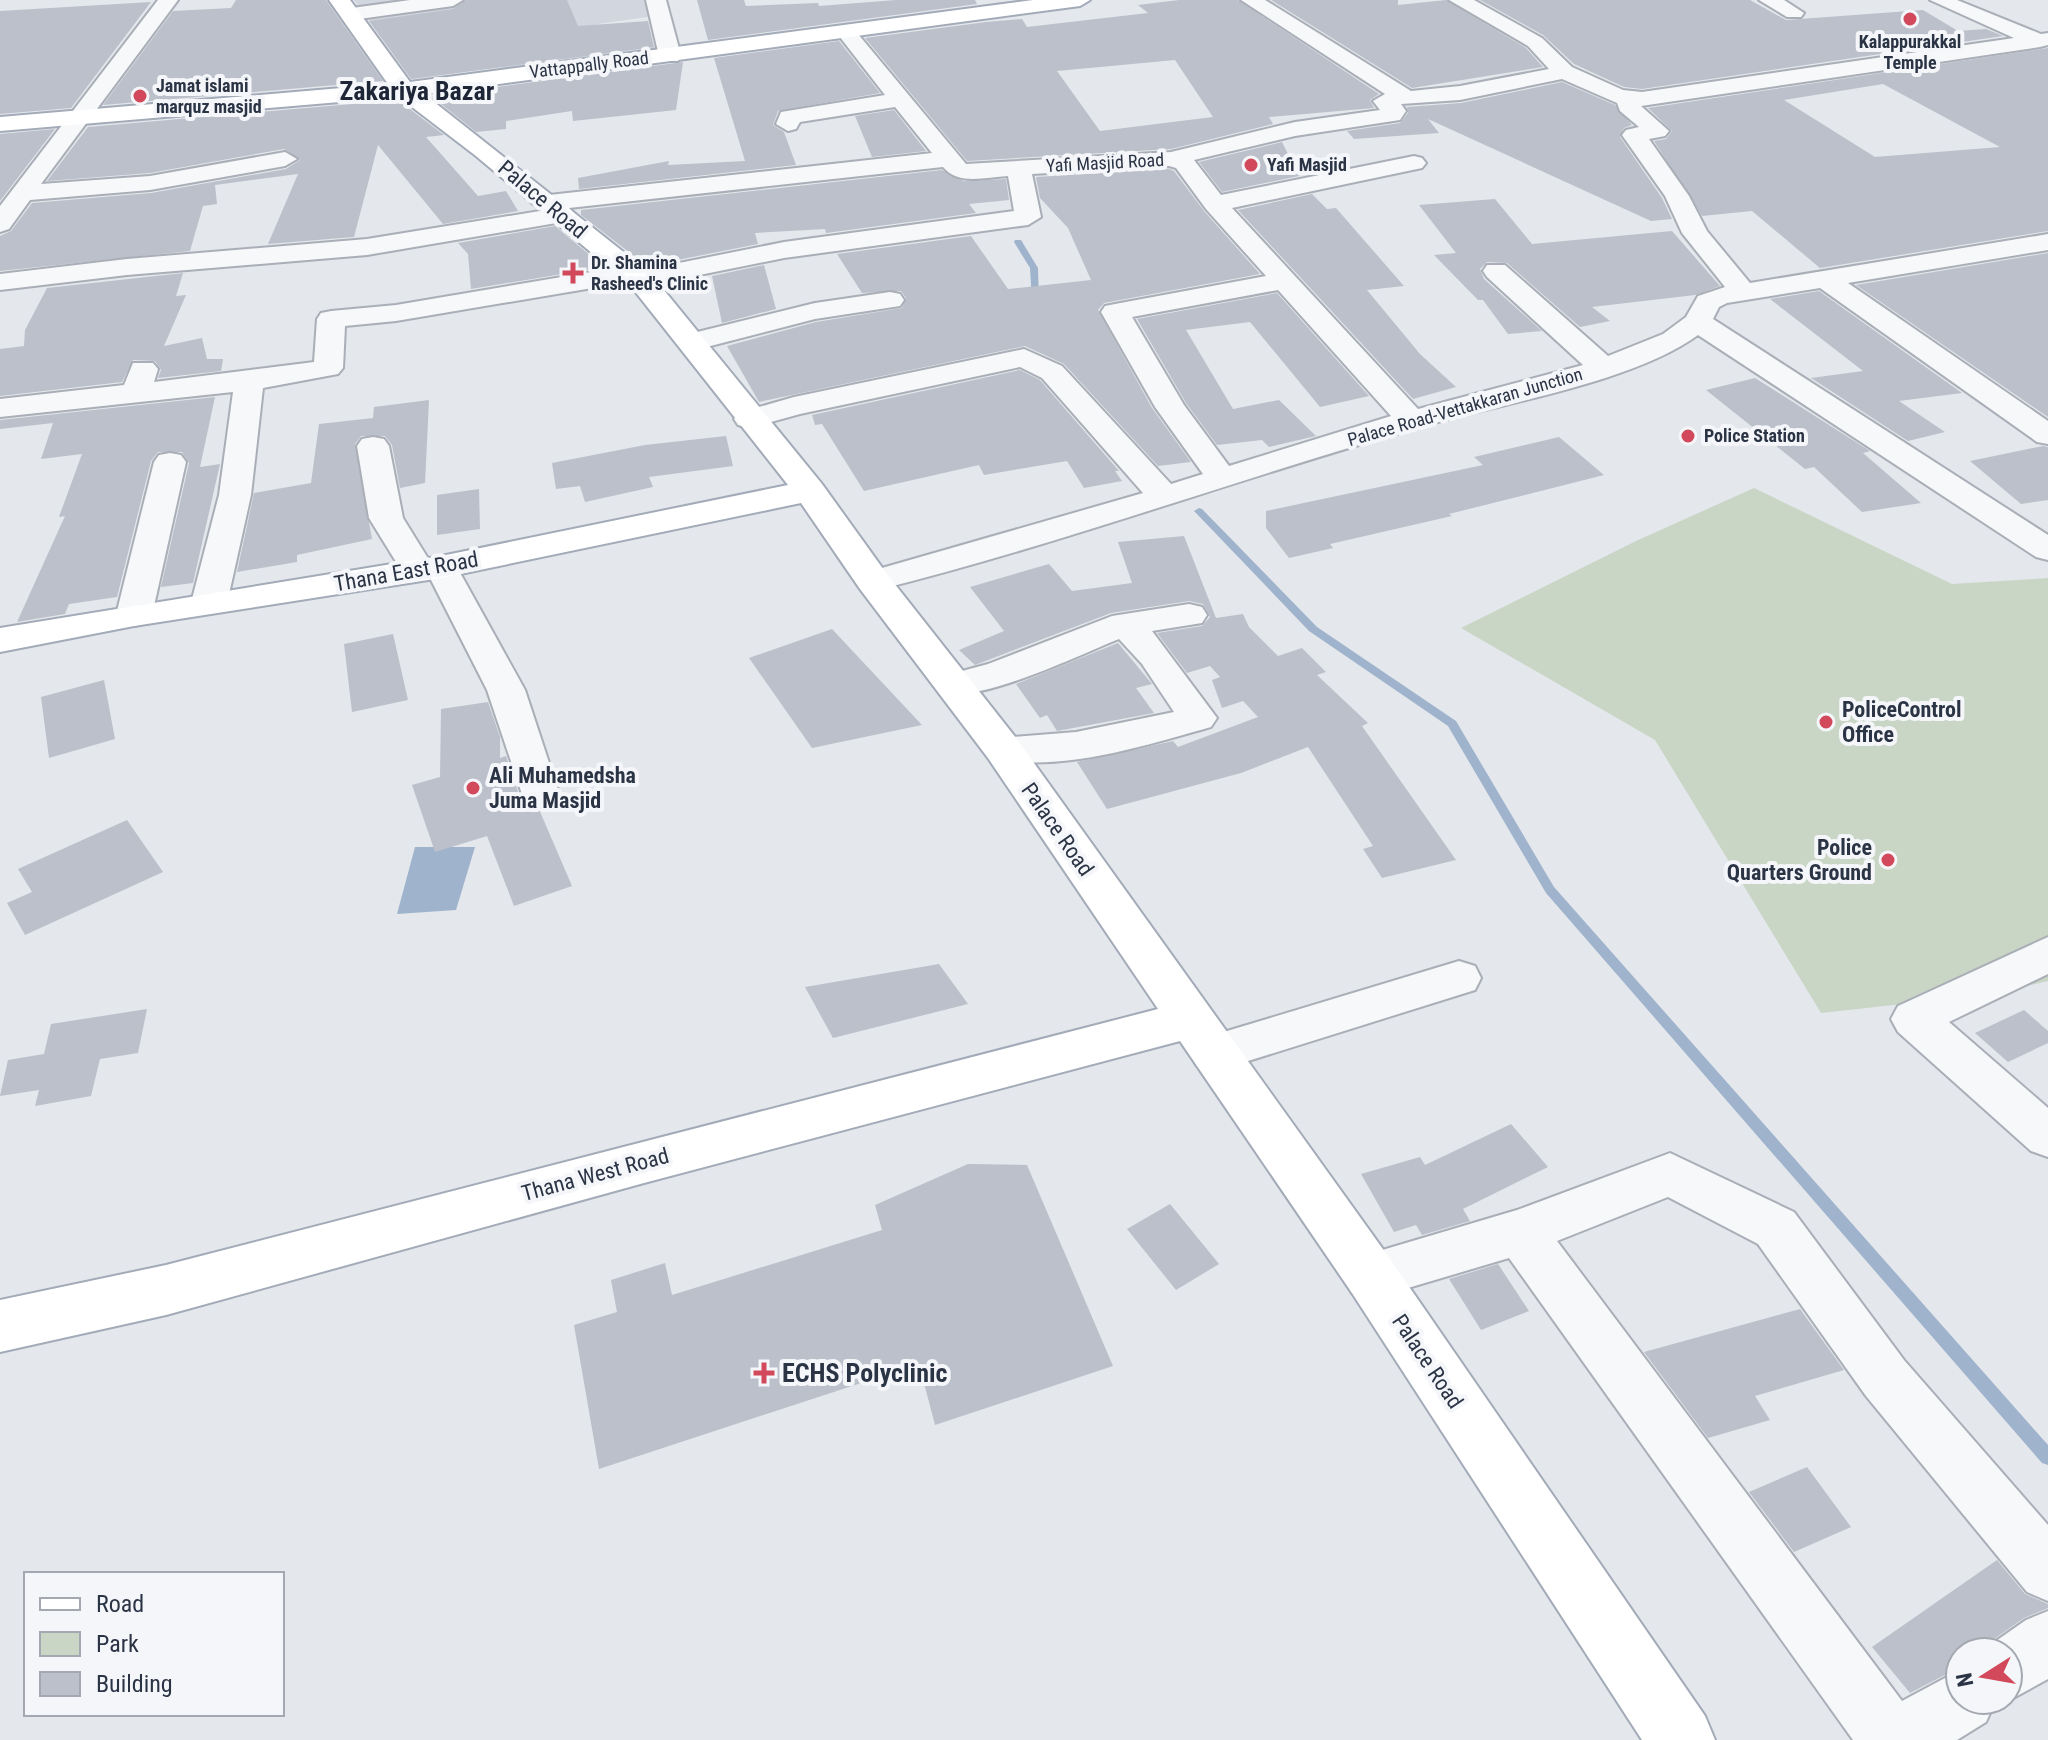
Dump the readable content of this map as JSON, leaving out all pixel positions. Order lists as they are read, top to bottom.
{
  "streets": {
    "main road": [
      "Vattappally Road",
      "Palace Road",
      "Thana East Road",
      "Thana West Road"
    ],
    "street": ["Yafi Masjid Road", "Palace Road-Vettakkaran Junction"]
  },
  "crossings": [
    ["Vattappally Road", "Palace Road"],
    ["Yafi Masjid Road", "Palace Road-Vettakkaran Junction"],
    ["Palace Road", "Palace Road-Vettakkaran Junction"],
    ["Palace Road", "Thana East Road"],
    ["Palace Road", "Thana West Road"]
  ],
  "districts": ["Zakariya Bazar"],
  "places": {
    "other": [
      "Kalappurakkal Temple",
      "Jamat islami marquz masjid",
      "Yafi Masjid",
      "Police Station",
      "PoliceControl Office",
      "Ali Muhamedsha Juma Masjid",
      "Police Quarters Ground"
    ],
    "health": ["Dr. Shamina Rasheed's Clinic", "ECHS Polyclinic"]
  },
  "legend": ["Road", "Park", "Building"],
  "north": "left"
}
